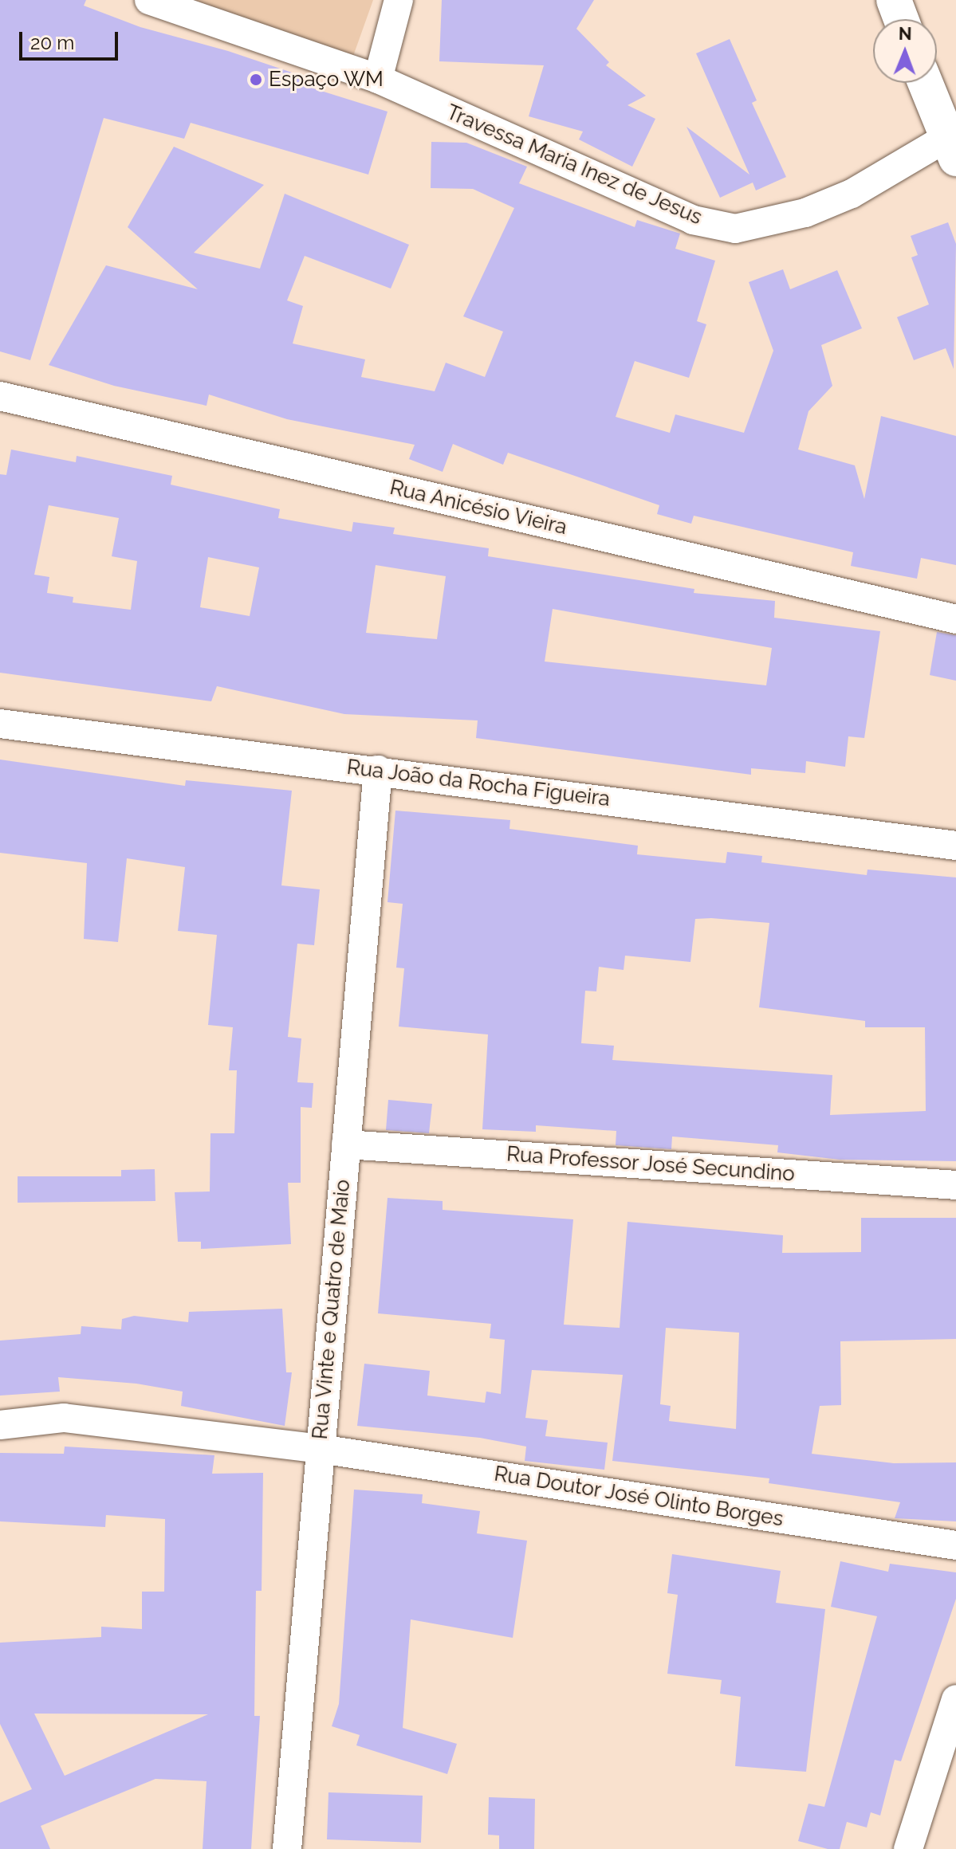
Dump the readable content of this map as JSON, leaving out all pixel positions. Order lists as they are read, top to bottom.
{
  "streets": {
    "street": [
      "Travessa Maria Inez de Jesus",
      "Rua Anicésio Vieira",
      "Rua João da Rocha Figueira",
      "Rua Professor José Secundino",
      "Rua Vinte e Quatro de Maio",
      "Rua Doutor José Olinto Borges"
    ]
  },
  "crossings": [
    ["Rua João da Rocha Figueira", "Rua Vinte e Quatro de Maio"],
    ["Rua Professor José Secundino", "Rua Vinte e Quatro de Maio"],
    ["Rua Vinte e Quatro de Maio", "Rua Doutor José Olinto Borges"]
  ],
  "places": ["Espaço WM"],
  "scale_bar": "20 m",
  "north": "top"
}
